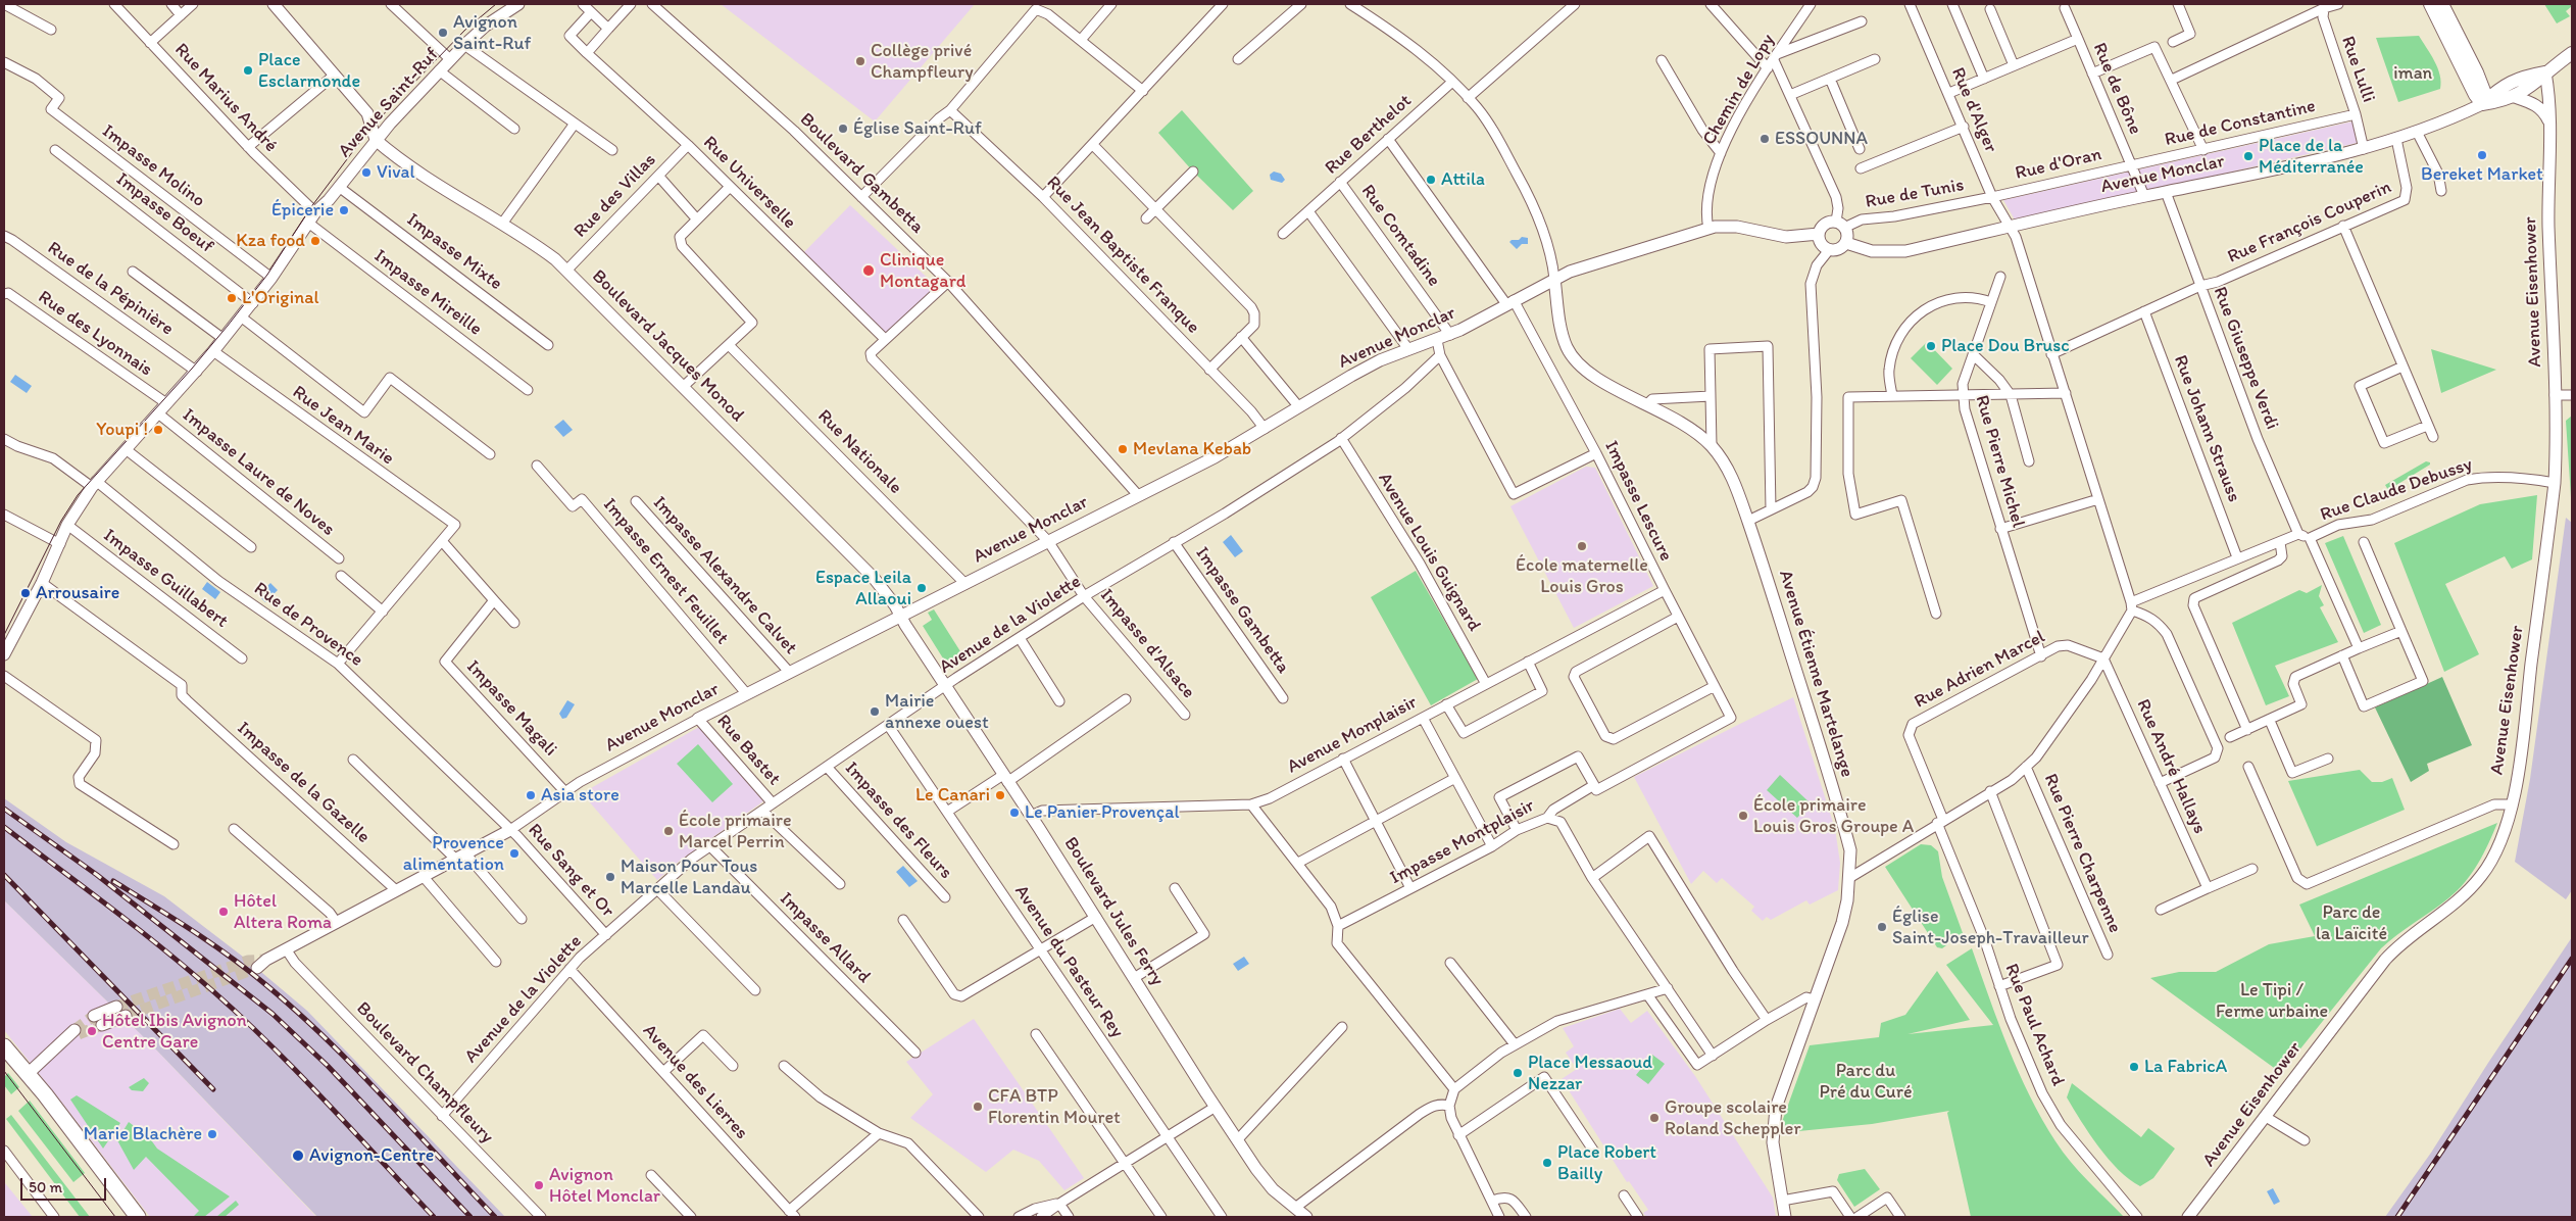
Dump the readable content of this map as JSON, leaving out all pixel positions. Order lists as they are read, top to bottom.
{
  "streets": {
    "main road": ["Avenue Monclar"],
    "street": [
      "Rue Lulli",
      "Rue de Bône",
      "Chemin de Lopy",
      "Rue Marius André",
      "Avenue Saint-Ruf",
      "Rue d'Alger",
      "Rue de Constantine",
      "Rue Berthelot",
      "Rue d'Oran",
      "Impasse Molino",
      "Boulevard Gambetta",
      "Rue Universelle",
      "Rue de Tunis",
      "Rue des Villas",
      "Impasse Boeuf",
      "Rue François Couperin",
      "Rue Comtadine",
      "Impasse Mixte",
      "Rue Jean Baptiste Franque",
      "Rue de la Pépinière",
      "Avenue Eisenhower",
      "Impasse Mireille",
      "Rue des Lyonnais",
      "Boulevard Jacques Monod",
      "Rue Giuseppe Verdi",
      "Rue Jean Marie",
      "Rue Johann Strauss",
      "Rue Nationale",
      "Rue Pierre Michel",
      "Impasse Laure de Noves",
      "Rue Claude Debussy",
      "Impasse Lescure",
      "Avenue Louis Guignard",
      "Impasse Ernest Feuillet",
      "Impasse Alexandre Calvet",
      "Impasse Guillabert",
      "Impasse Gambetta",
      "Rue de Provence",
      "Avenue de la Violette",
      "Impasse d'Alsace",
      "Rue Adrien Marcel",
      "Avenue Étienne Martelange",
      "Impasse Magali",
      "Avenue Monplaisir",
      "Rue Bastet",
      "Rue André Hallays",
      "Impasse de la Gazelle",
      "Impasse des Fleurs",
      "Impasse Montplaisir",
      "Rue Pierre Charpenne",
      "Rue Sang et Or",
      "Boulevard Jules Ferry",
      "Impasse Allard",
      "Avenue du Pasteur Rey",
      "Rue Paul Achard",
      "Boulevard Champfleury",
      "Avenue des Lierres"
    ]
  },
  "crossings": [
    ["Rue Lulli", "Rue de Constantine"],
    ["Rue Lulli", "Avenue Monclar"],
    ["Rue de Bône", "Rue d'Alger"],
    ["Rue de Bône", "Rue de Constantine"],
    ["Rue de Bône", "Rue d'Oran"],
    ["Rue de Bône", "Avenue Monclar"],
    ["Chemin de Lopy", "Avenue Monclar"],
    ["Rue Marius André", "Avenue Saint-Ruf"],
    ["Rue Marius André", "Impasse Mireille"],
    ["Avenue Saint-Ruf", "Impasse Molino"],
    ["Avenue Saint-Ruf", "Impasse Boeuf"],
    ["Avenue Saint-Ruf", "Impasse Mixte"],
    ["Avenue Saint-Ruf", "Rue de la Pépinière"],
    ["Avenue Saint-Ruf", "Impasse Mireille"],
    ["Avenue Saint-Ruf", "Rue des Lyonnais"],
    ["Avenue Saint-Ruf", "Boulevard Jacques Monod"],
    ["Avenue Saint-Ruf", "Rue Jean Marie"],
    ["Avenue Saint-Ruf", "Impasse Laure de Noves"],
    ["Avenue Saint-Ruf", "Impasse Guillabert"],
    ["Avenue Saint-Ruf", "Rue de Provence"],
    ["Avenue Saint-Ruf", "Impasse de la Gazelle"],
    ["Rue d'Alger", "Rue d'Oran"],
    ["Rue d'Alger", "Avenue Monclar"],
    ["Rue d'Alger", "Rue de Tunis"],
    ["Rue d'Alger", "Rue François Couperin"],
    ["Rue de Constantine", "Rue d'Oran"],
    ["Rue Berthelot", "Rue Comtadine"],
    ["Rue Berthelot", "Impasse Lescure"],
    ["Rue d'Oran", "Rue de Tunis"],
    ["Boulevard Gambetta", "Avenue Monclar"],
    ["Avenue Monclar", "Rue de Tunis"],
    ["Avenue Monclar", "Rue François Couperin"],
    ["Avenue Monclar", "Rue Comtadine"],
    ["Avenue Monclar", "Rue Jean Baptiste Franque"],
    ["Avenue Monclar", "Avenue Eisenhower"],
    ["Avenue Monclar", "Boulevard Jacques Monod"],
    ["Avenue Monclar", "Rue Giuseppe Verdi"],
    ["Avenue Monclar", "Rue Nationale"],
    ["Avenue Monclar", "Impasse Lescure"],
    ["Avenue Monclar", "Impasse Ernest Feuillet"],
    ["Avenue Monclar", "Impasse Alexandre Calvet"],
    ["Avenue Monclar", "Rue de Provence"],
    ["Avenue Monclar", "Impasse d'Alsace"],
    ["Avenue Monclar", "Avenue Étienne Martelange"],
    ["Avenue Monclar", "Impasse Magali"],
    ["Avenue Monclar", "Rue Bastet"],
    ["Avenue Monclar", "Impasse de la Gazelle"],
    ["Avenue Monclar", "Rue Sang et Or"],
    ["Avenue Monclar", "Boulevard Jules Ferry"],
    ["Avenue Monclar", "Boulevard Champfleury"],
    ["Rue Universelle", "Rue des Villas"],
    ["Rue des Villas", "Boulevard Jacques Monod"],
    ["Rue François Couperin", "Rue Giuseppe Verdi"],
    ["Rue François Couperin", "Rue Johann Strauss"],
    ["Avenue Eisenhower", "Rue Claude Debussy"],
    ["Boulevard Jacques Monod", "Boulevard Jules Ferry"],
    ["Rue Pierre Michel", "Rue Adrien Marcel"],
    ["Impasse Lescure", "Avenue Monplaisir"],
    ["Impasse Lescure", "Impasse Montplaisir"],
    ["Avenue Louis Guignard", "Avenue de la Violette"],
    ["Avenue Louis Guignard", "Avenue Monplaisir"],
    ["Impasse Gambetta", "Avenue de la Violette"],
    ["Rue de Provence", "Rue Sang et Or"],
    ["Avenue de la Violette", "Impasse d'Alsace"],
    ["Avenue de la Violette", "Rue Bastet"],
    ["Avenue de la Violette", "Impasse des Fleurs"],
    ["Avenue de la Violette", "Rue Sang et Or"],
    ["Avenue de la Violette", "Boulevard Jules Ferry"],
    ["Avenue de la Violette", "Impasse Allard"],
    ["Avenue de la Violette", "Avenue du Pasteur Rey"],
    ["Avenue de la Violette", "Boulevard Champfleury"],
    ["Avenue de la Violette", "Avenue des Lierres"],
    ["Rue Adrien Marcel", "Rue André Hallays"],
    ["Rue Adrien Marcel", "Rue Paul Achard"],
    ["Avenue Monplaisir", "Boulevard Jules Ferry"]
  ],
  "parks": [
    "iman",
    "Parc de la Laïcité",
    "Le Tipi / Ferme urbaine",
    "Parc du Pré du Curé"
  ],
  "places": [
    "Avignon Saint-Ruf",
    "Collège privé Champfleury",
    "Place Esclarmonde",
    "Église Saint-Ruf",
    "ESSOUNNA",
    "Bereket Market",
    "Place de la Méditerranée",
    "Vival",
    "Attila",
    "Épicerie",
    "Kza food",
    "Clinique Montagard",
    "L'Original",
    "Place Dou Brusc",
    "Youpi !",
    "Mevlana Kebab",
    "École maternelle Louis Gros",
    "Espace Leila Allaoui",
    "Arrousaire",
    "Mairie annexe ouest",
    "Asia store",
    "Le Canari",
    "Le Panier Provençal",
    "École primaire Louis Gros Groupe A",
    "École primaire Marcel Perrin",
    "Provence alimentation",
    "Maison Pour Tous Marcelle Landau",
    "Hôtel Altera Roma",
    "Église Saint-Joseph-Travailleur",
    "Hôtel Ibis Avignon Centre Gare",
    "La FabricA",
    "Place Messaoud Nezzar",
    "CFA BTP Florentin Mouret",
    "Groupe scolaire Roland Scheppler",
    "Marie Blachère",
    "Avignon-Centre",
    "Place Robert Bailly",
    "Avignon Hôtel Monclar"
  ],
  "scale_bar": "50 m"
}
